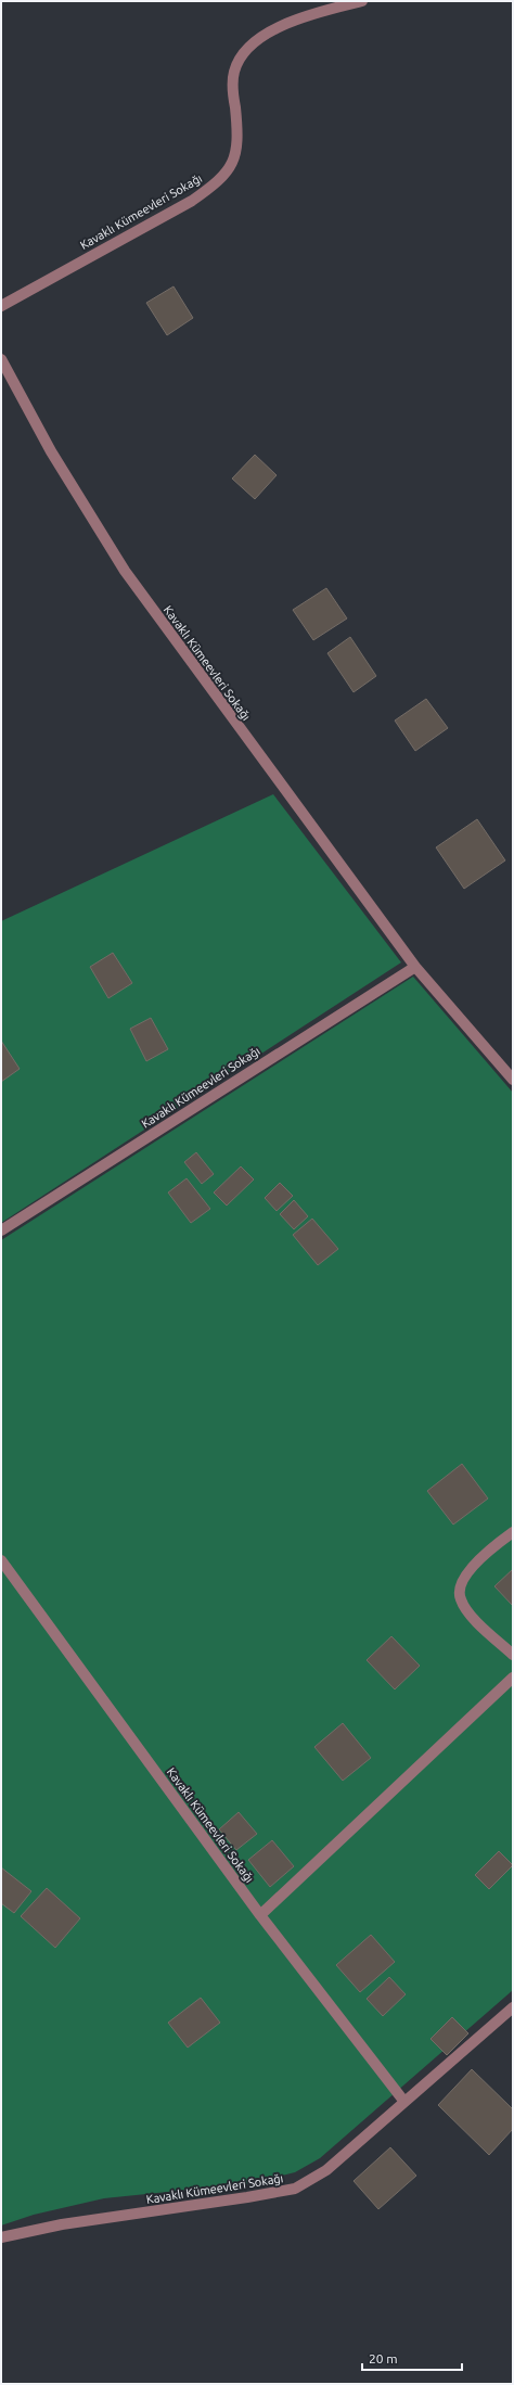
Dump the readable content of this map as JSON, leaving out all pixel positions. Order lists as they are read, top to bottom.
{
  "streets": {
    "street": ["Kavaklı Kümeevleri Sokağı"]
  },
  "scale_bar": "20 m"
}
